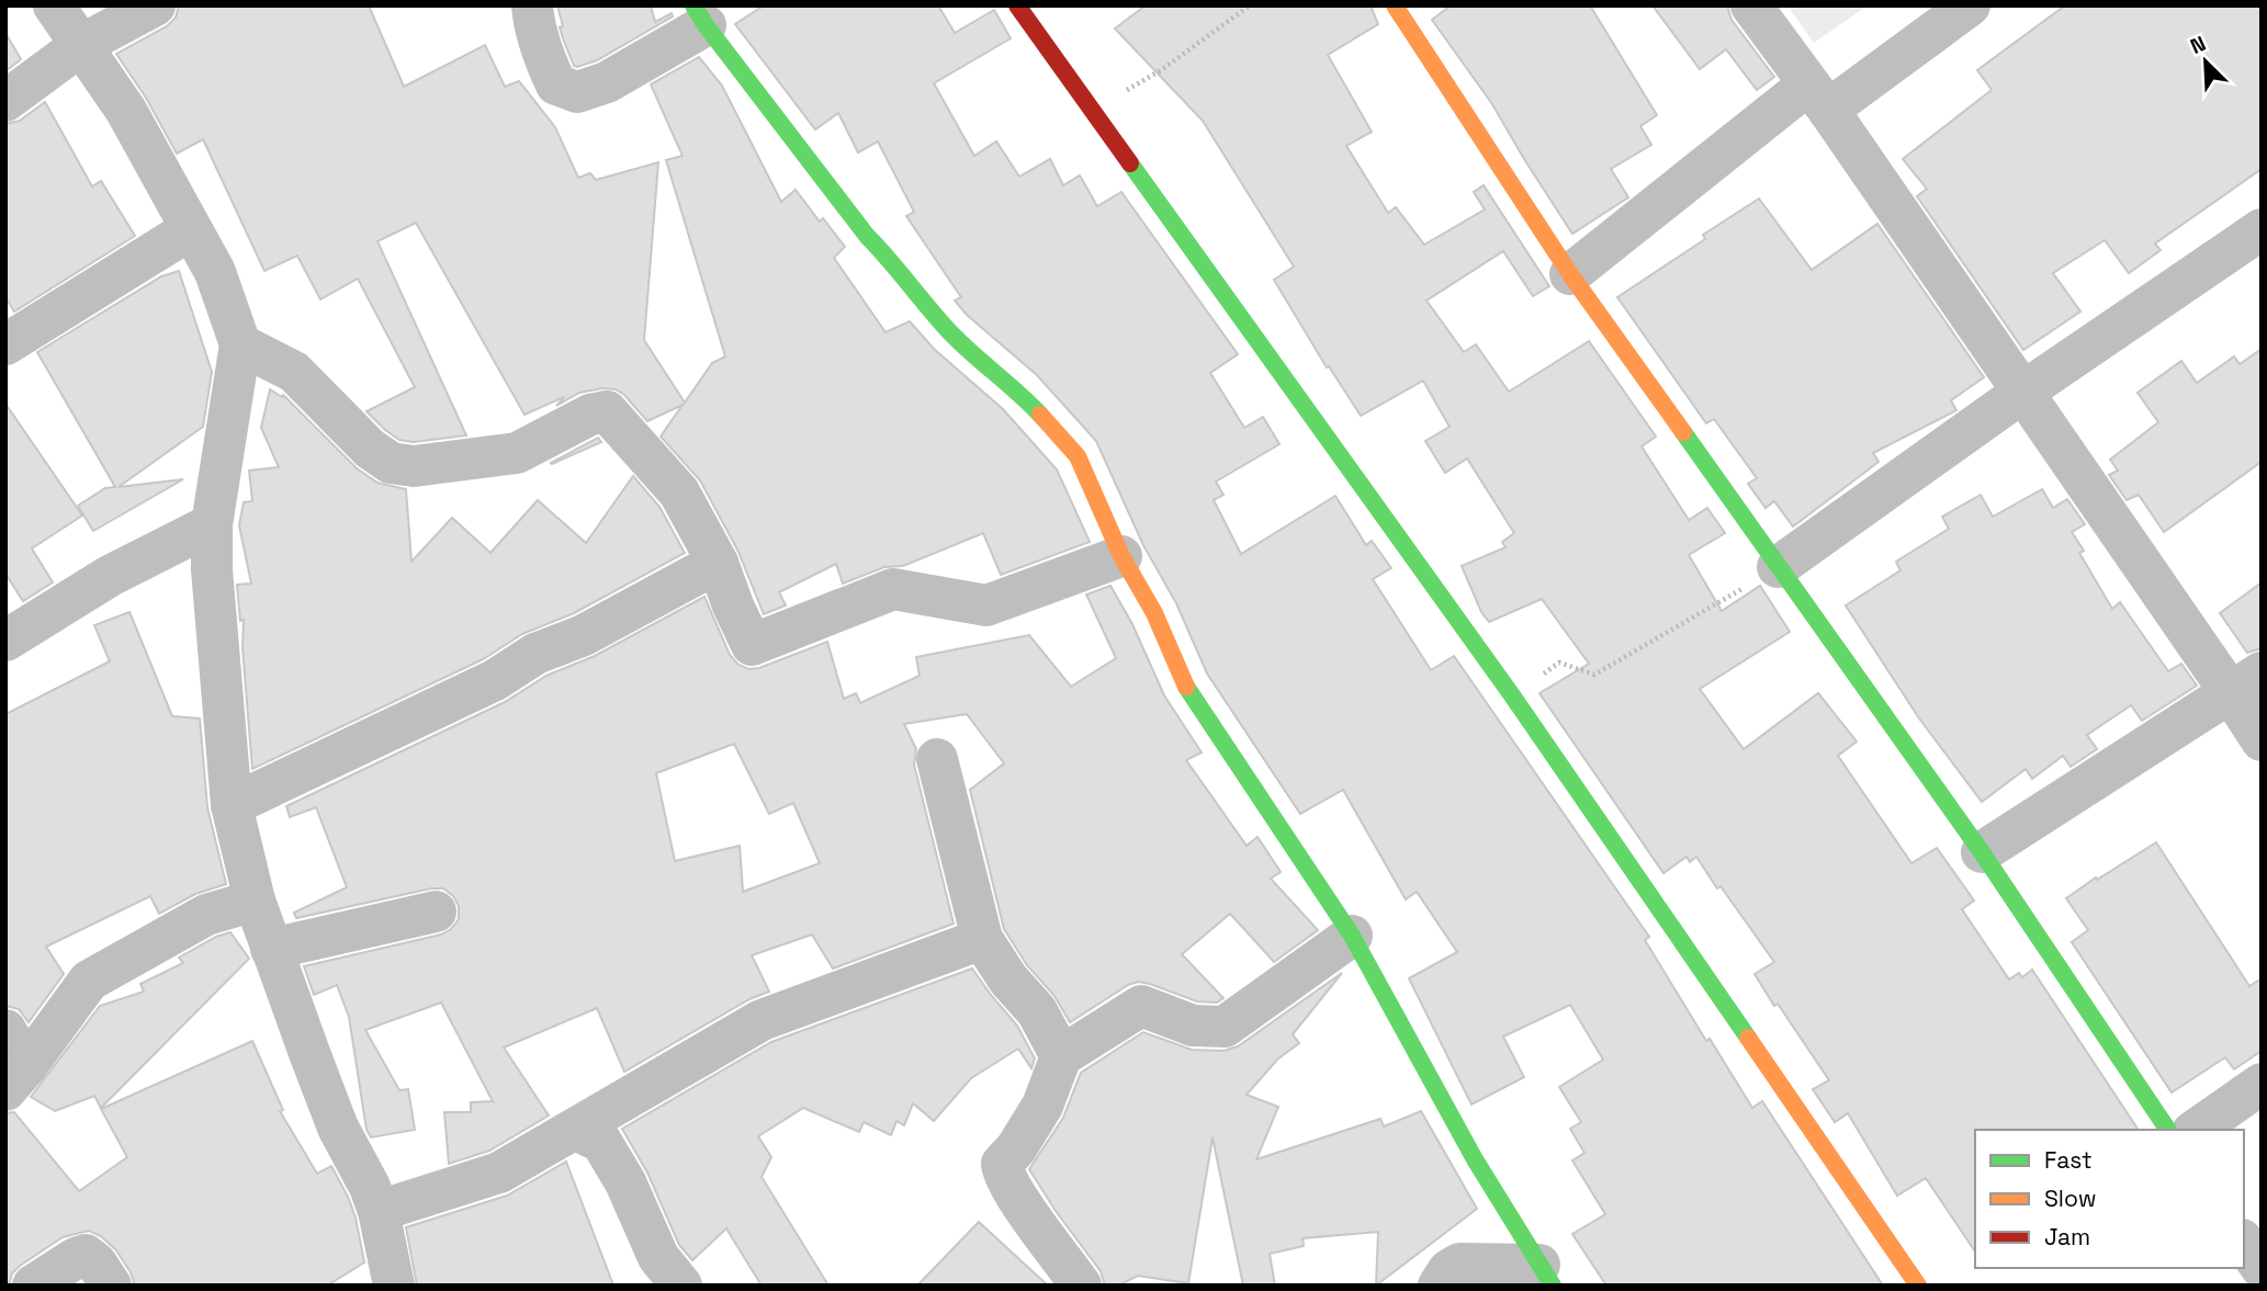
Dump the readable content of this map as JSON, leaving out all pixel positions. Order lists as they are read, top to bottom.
{
  "legend": ["Fast", "Slow", "Jam"],
  "north": "top left"
}
